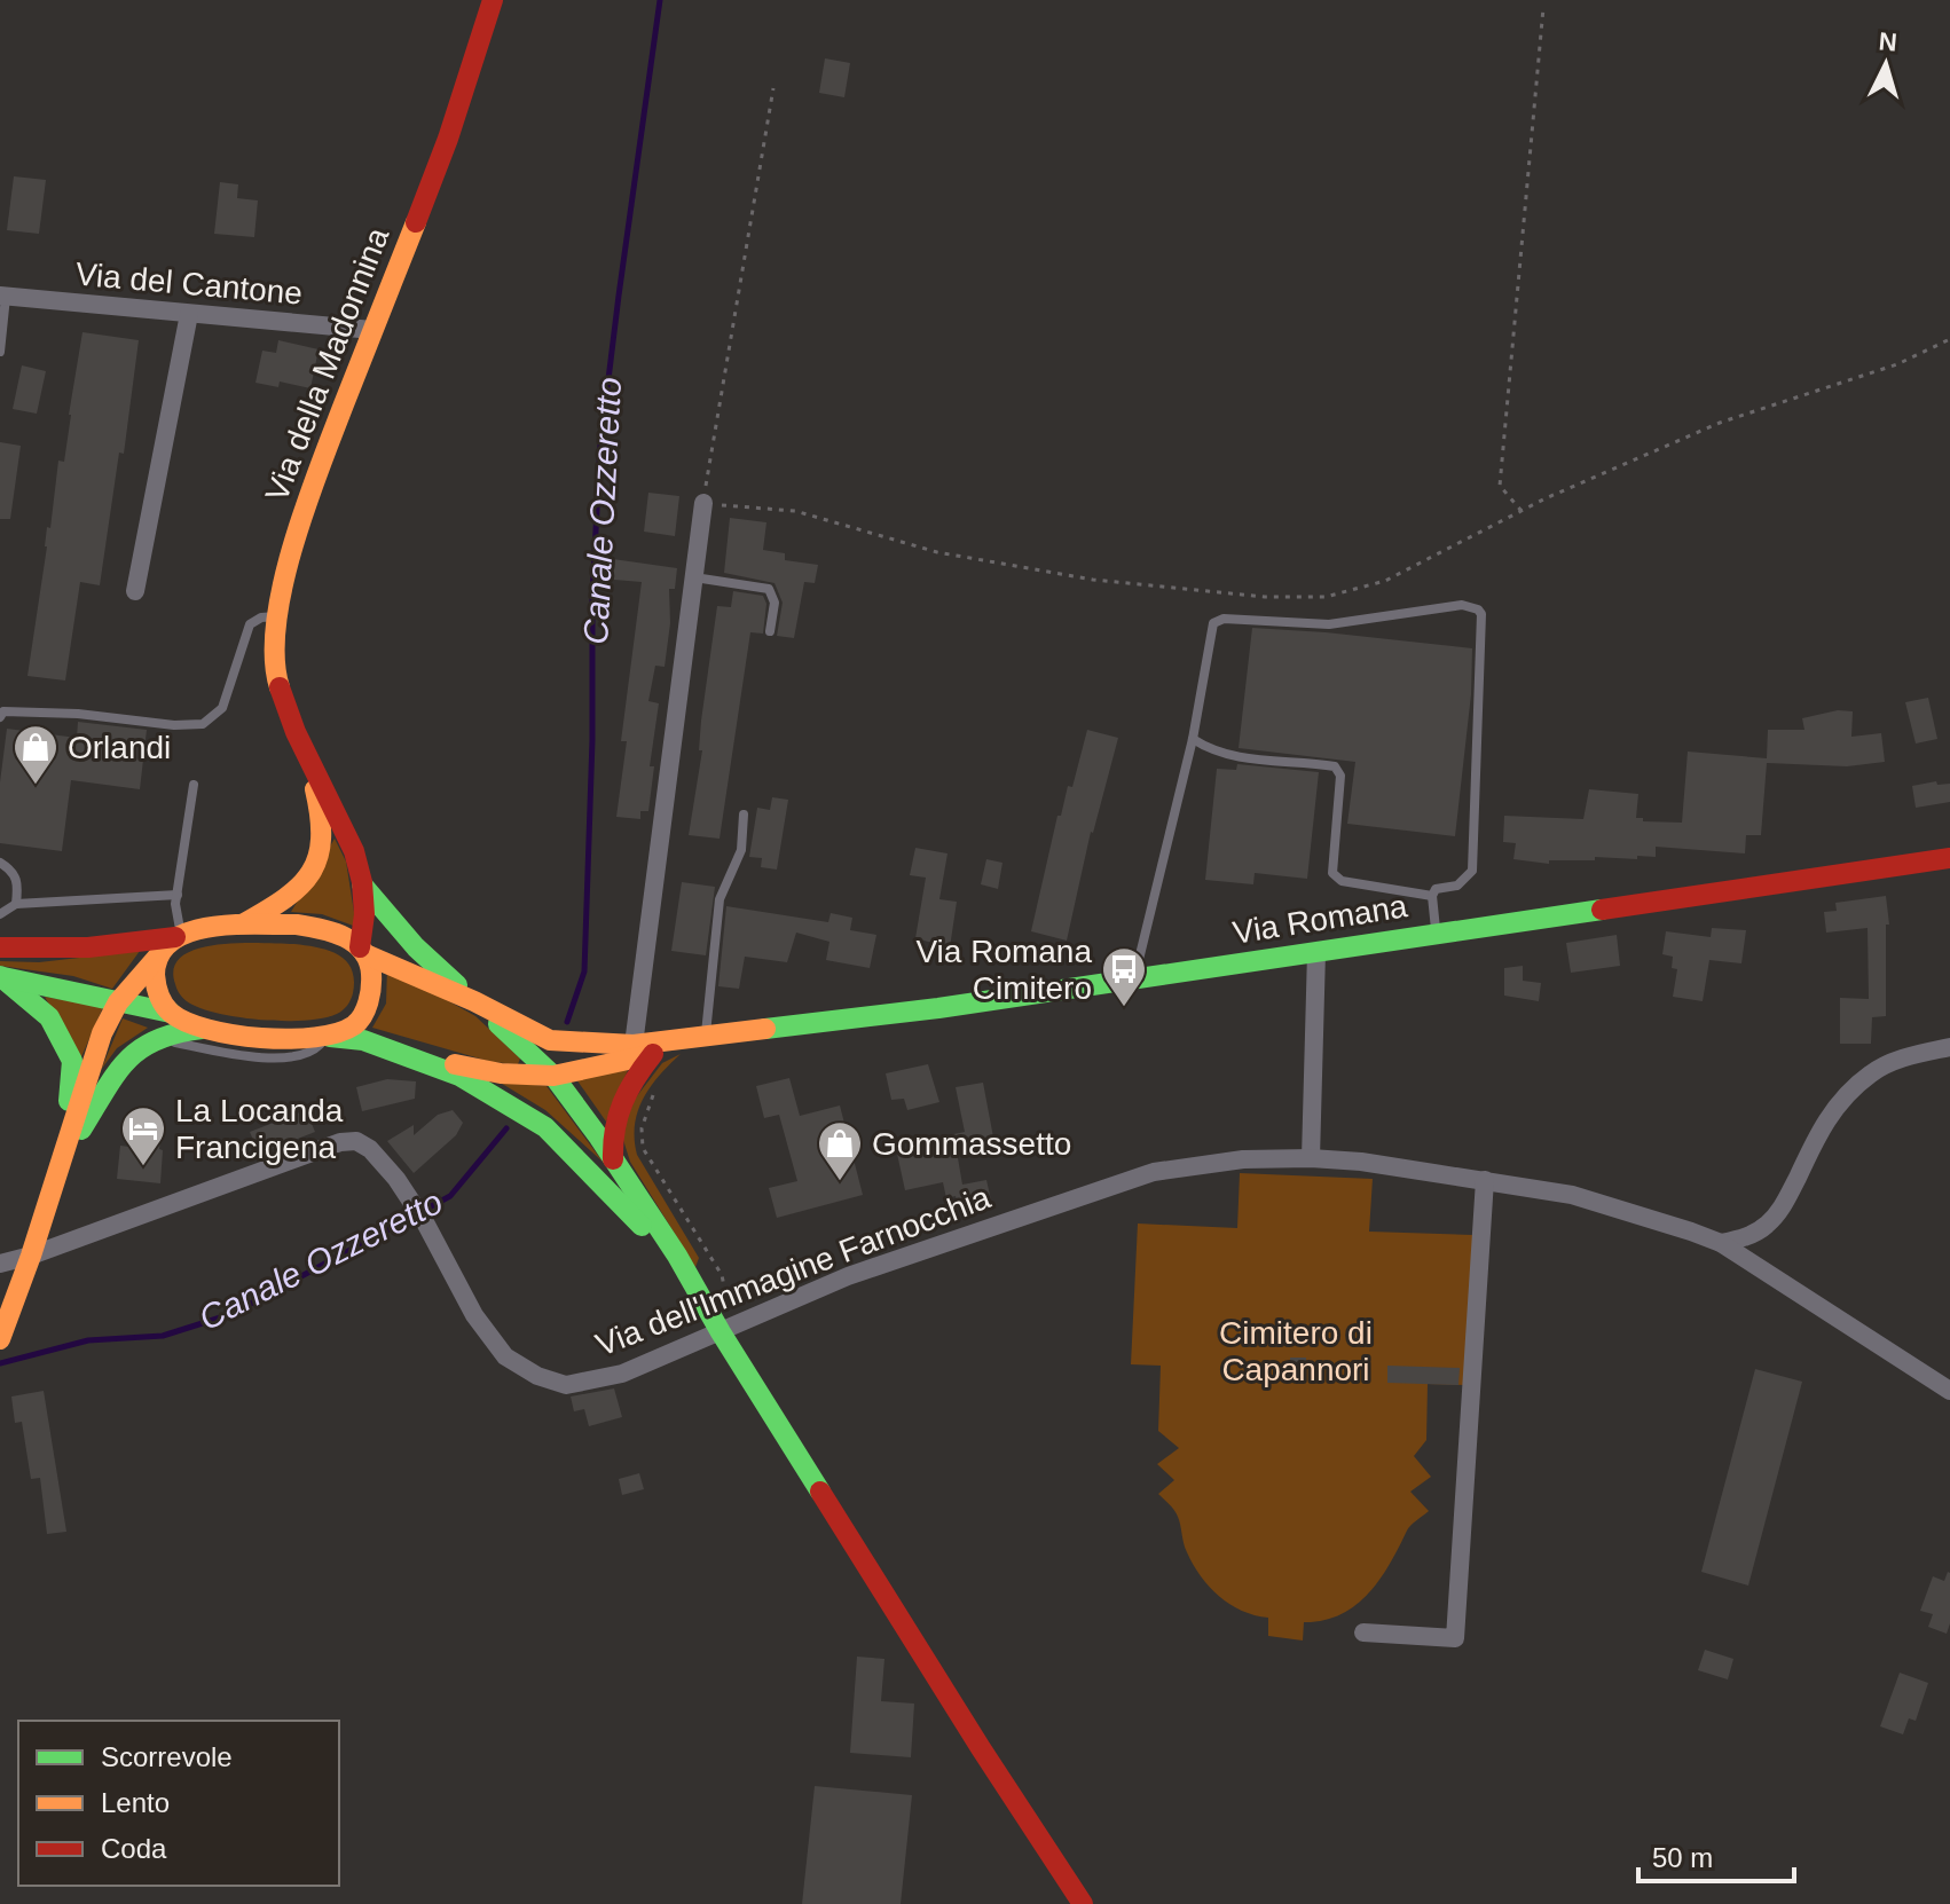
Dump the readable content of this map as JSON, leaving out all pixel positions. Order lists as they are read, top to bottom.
{
  "streets": {
    "main road": ["Via della Madonnina", "Via Romana"],
    "street": ["Via del Cantone", "Via dell'Immagine Farnocchia"]
  },
  "crossings": [
    ["Via del Cantone", "Via della Madonnina"]
  ],
  "water": ["Canale Ozzeretto"],
  "parks": ["Cimitero di Capannori"],
  "places": {
    "shop": ["Orlandi", "Gommassetto"],
    "bus stop": ["Via Romana Cimitero"],
    "hotel": ["La Locanda Francigena"]
  },
  "legend": ["Scorrevole", "Lento", "Coda"],
  "scale_bar": "50 m",
  "north": "top"
}
